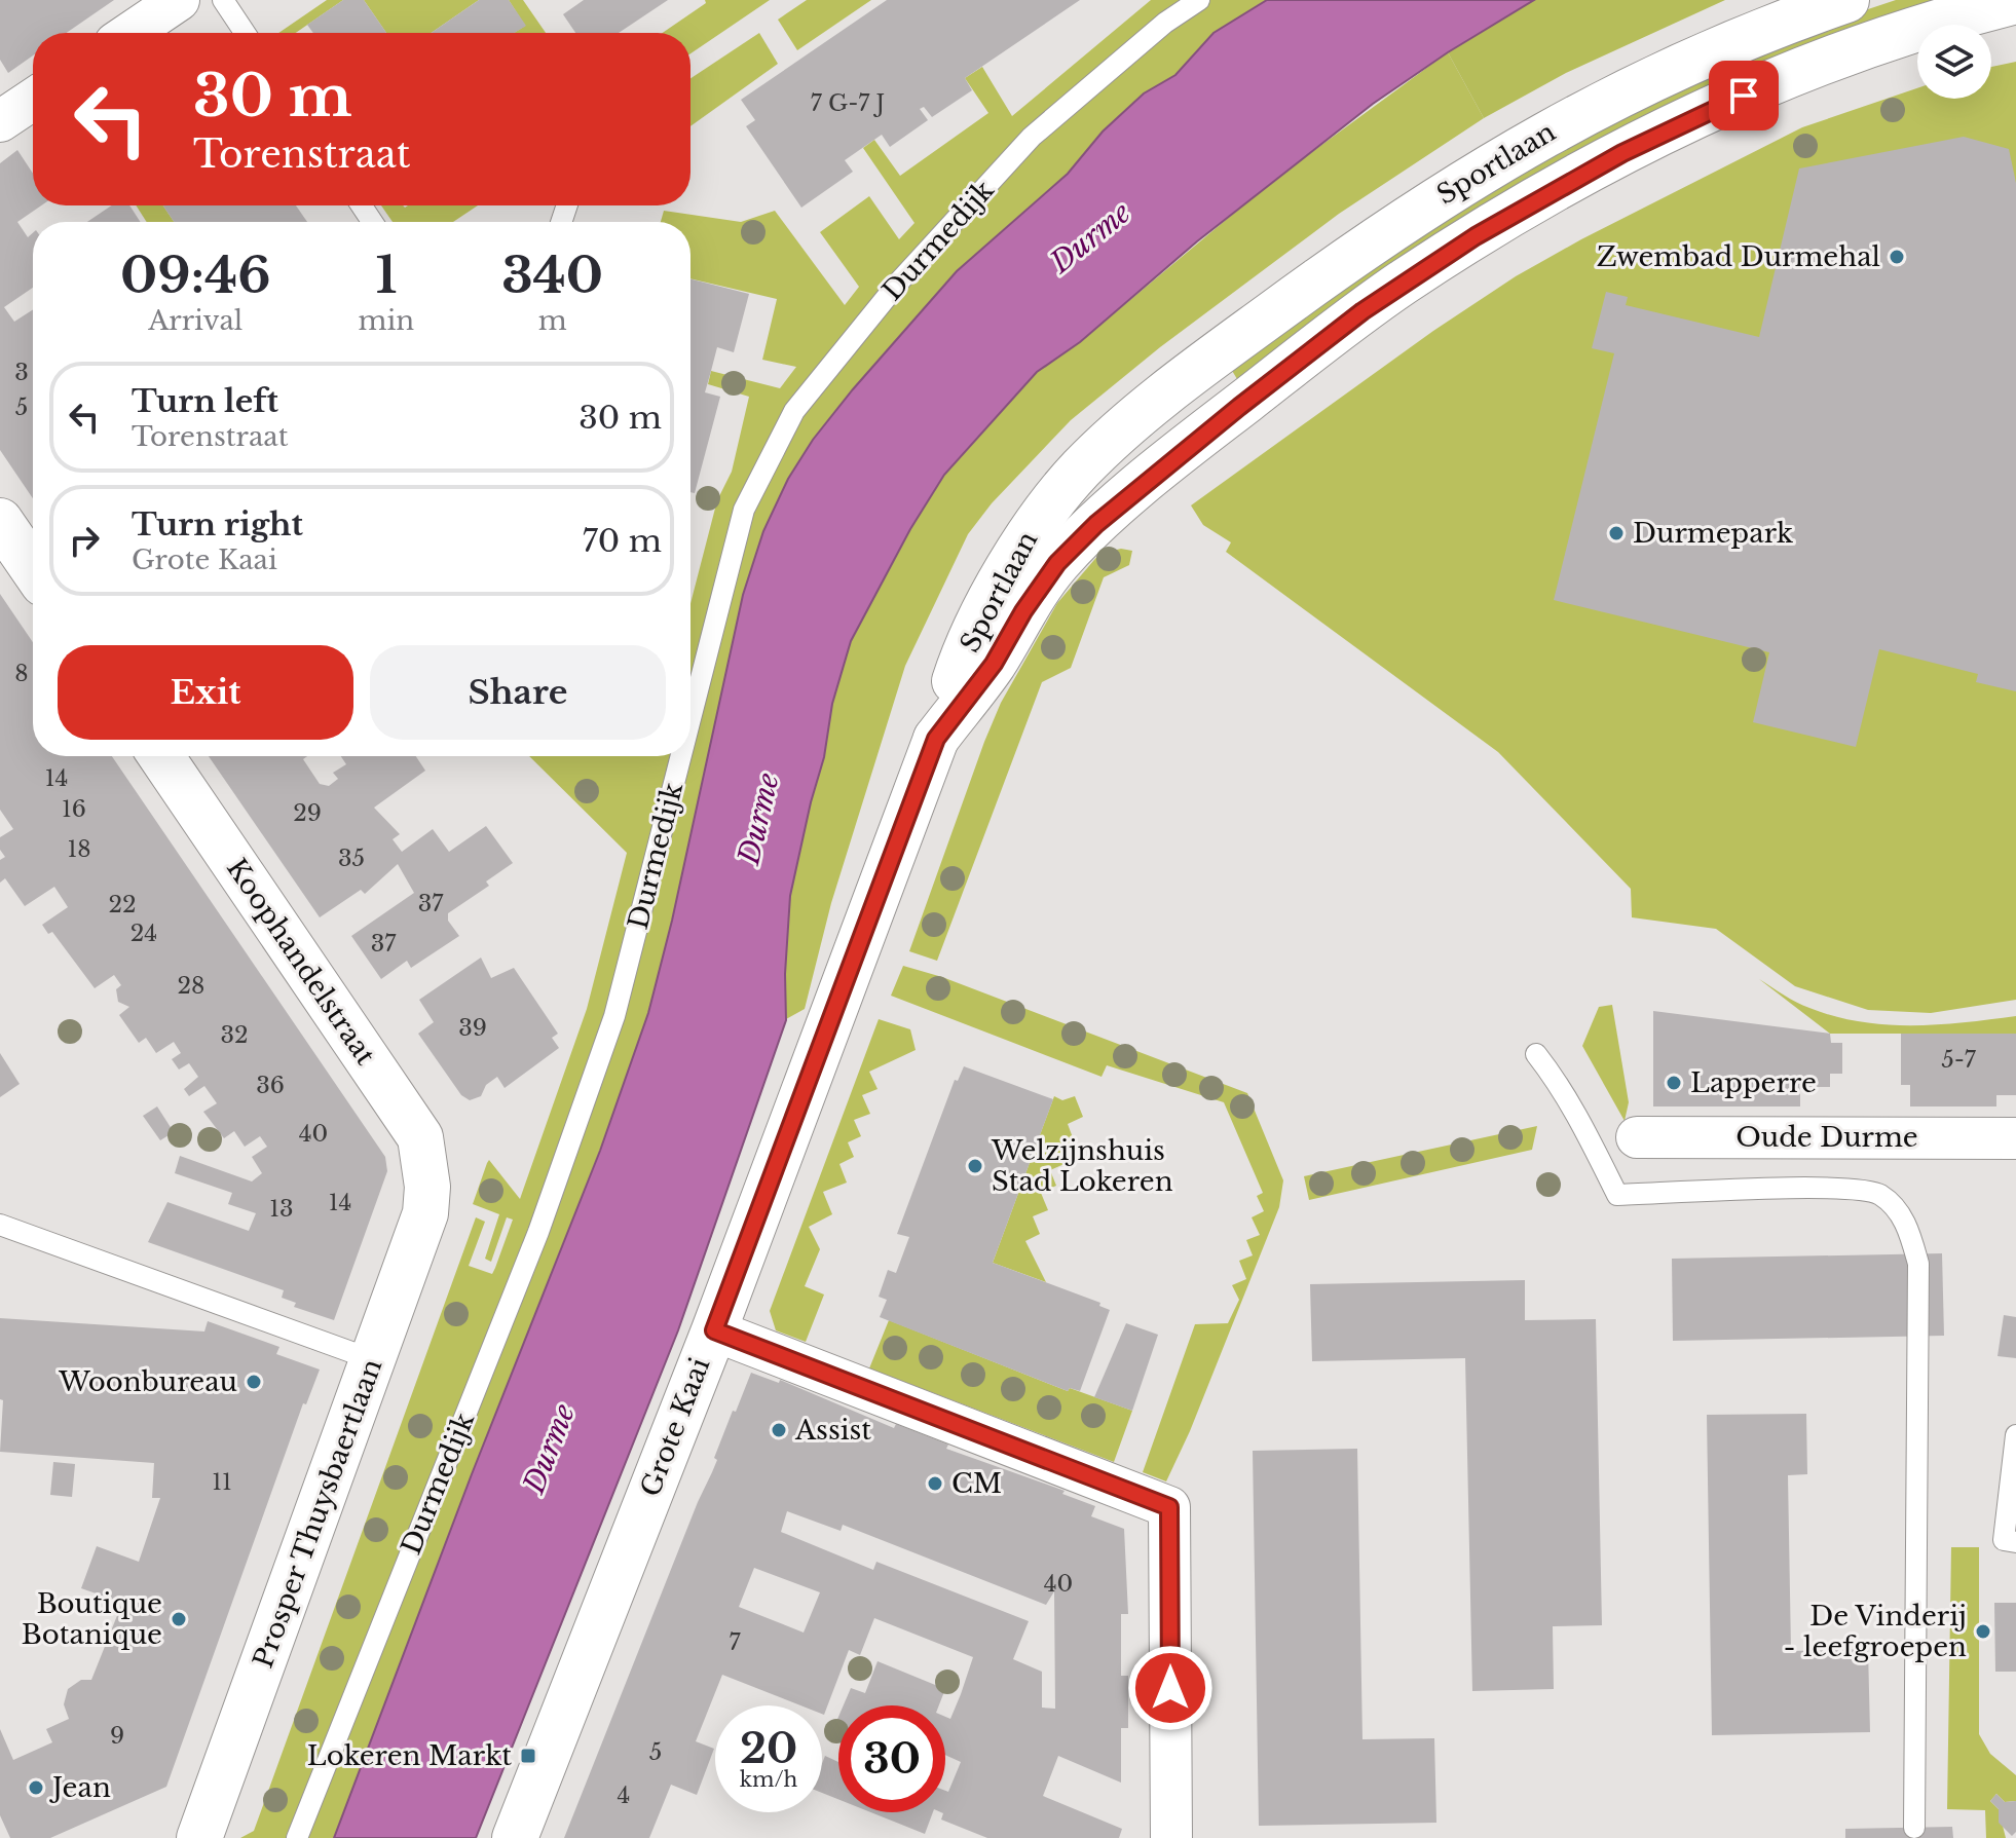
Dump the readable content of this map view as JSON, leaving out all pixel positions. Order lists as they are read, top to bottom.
{
  "streets": {
    "main road": [
      "Sportlaan",
      "Koophandelstraat",
      "Grote Kaai",
      "Prosper Thuysbaertlaan"
    ],
    "street": ["Oude Durme"],
    "lane": ["Durmedijk"]
  },
  "crossings": [
    ["Sportlaan", "Grote Kaai"],
    ["Koophandelstraat", "Prosper Thuysbaertlaan"]
  ],
  "water": ["Durme"],
  "places": {
    "other": [
      "Zwembad Durmehal",
      "Durmepark",
      "Lapperre",
      "Welzijnshuis Stad Lokeren",
      "Woonbureau",
      "Assist",
      "CM",
      "Boutique Botanique",
      "De Vinderij - leefgroepen",
      "Jean"
    ],
    "transit": ["Lokeren Markt"]
  },
  "house_numbers": [
    "7 G-7 J",
    "3",
    "5",
    "8",
    "14",
    "16",
    "29",
    "18",
    "35",
    "37",
    "22",
    "24",
    "37",
    "28",
    "39",
    "32",
    "5-7",
    "36",
    "40",
    "14",
    "13",
    "11",
    "40",
    "7",
    "9",
    "5",
    "4"
  ],
  "page": {
    "turn": ["30 m", "Torenstraat"],
    "eta": [
      "09:46",
      "Arrival",
      "1",
      "min",
      "340",
      "m"
    ],
    "list": [
      {
        "name": "Turn left",
        "note": "Torenstraat",
        "value": "30 m"
      },
      {
        "name": "Turn right",
        "note": "Grote Kaai",
        "value": "70 m"
      }
    ],
    "buttons": ["Exit", "Share"],
    "speed": "20 km/h",
    "limit": "30"
  }
}
